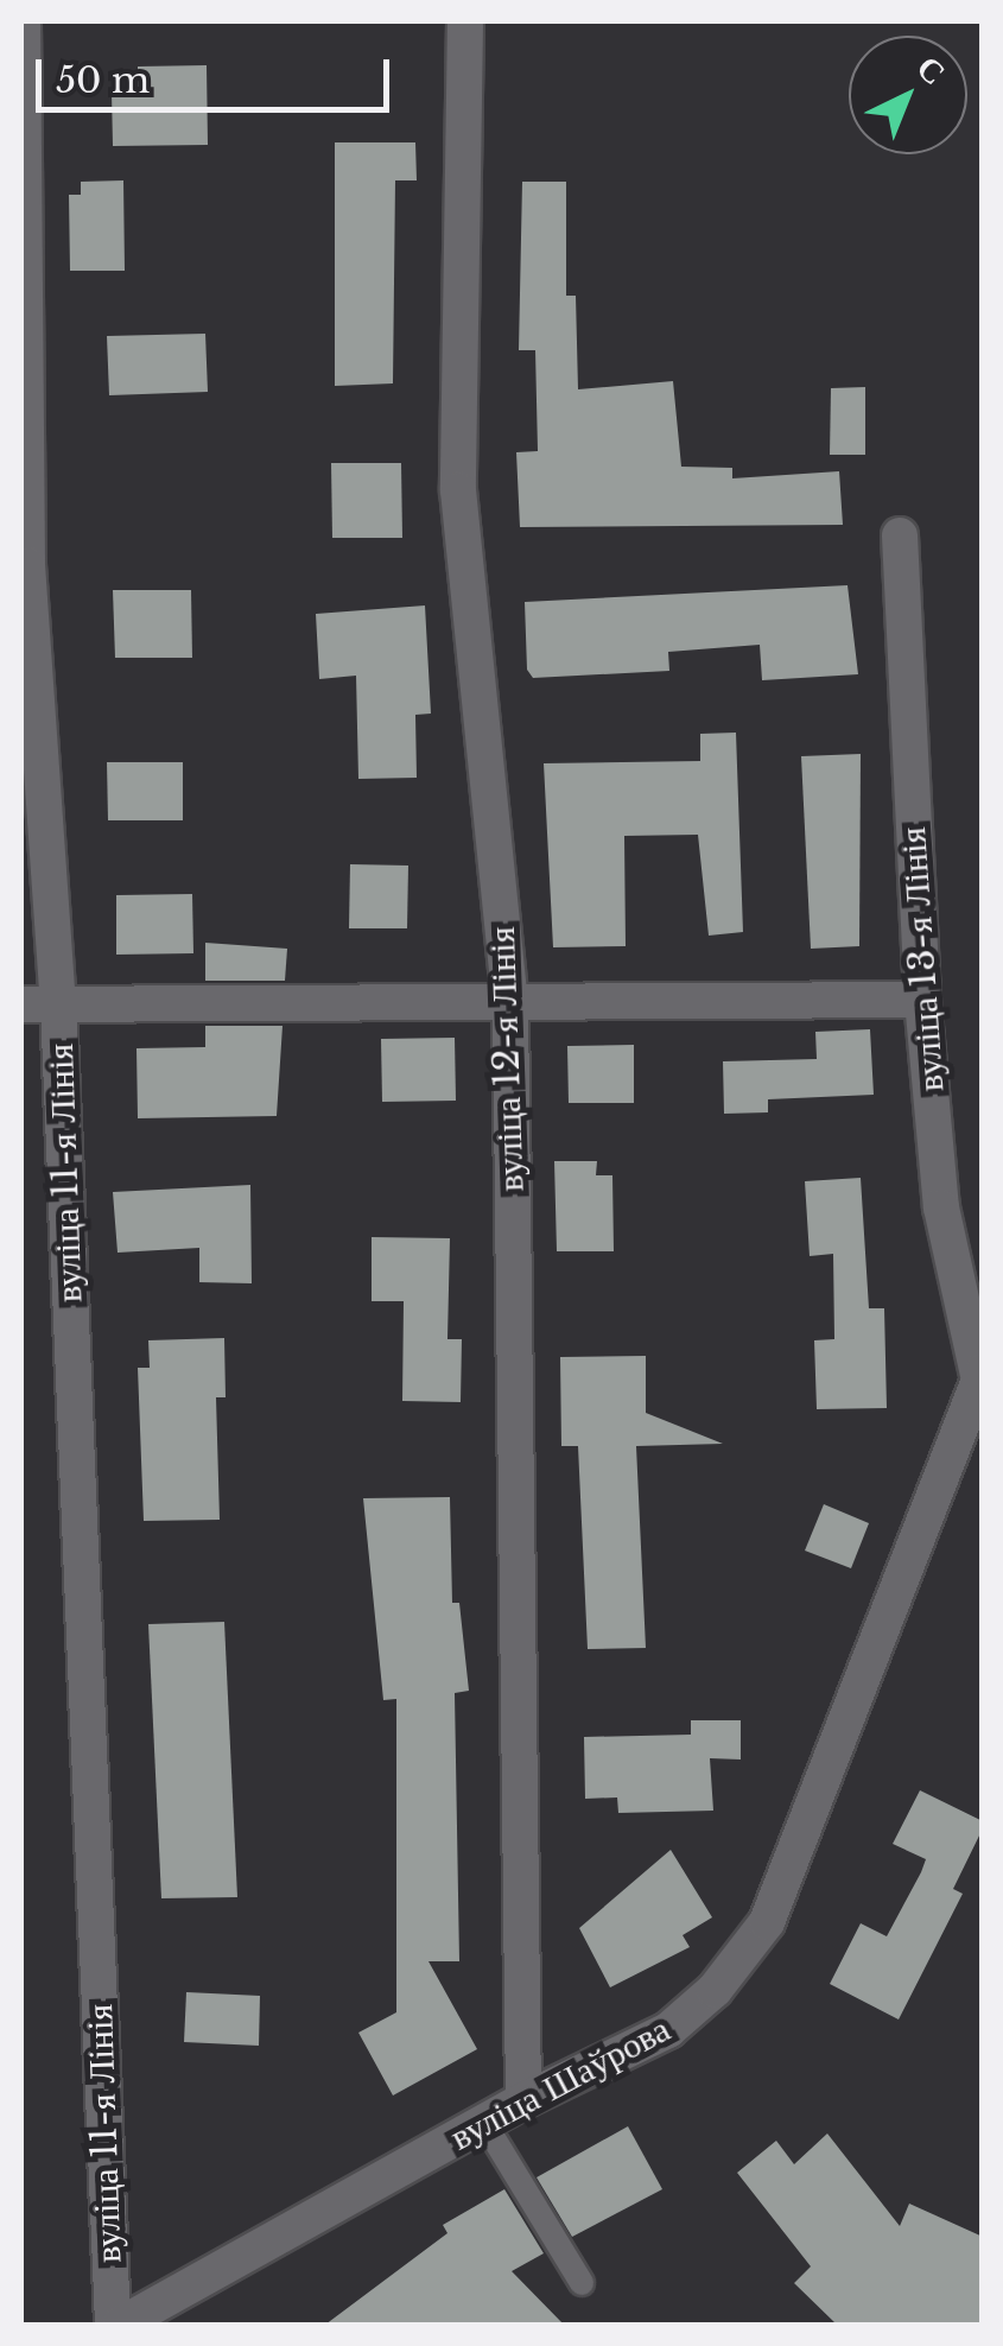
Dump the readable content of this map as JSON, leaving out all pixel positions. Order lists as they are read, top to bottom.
{
  "streets": {
    "street": [
      "вуліца 13-я Лінія",
      "вуліца 12-я Лінія",
      "вуліца 11-я Лінія",
      "вуліца Шаўрова"
    ]
  },
  "crossings": [
    ["вуліца 13-я Лінія", "вуліца Шаўрова"],
    ["вуліца 12-я Лінія", "вуліца Шаўрова"],
    ["вуліца 11-я Лінія", "вуліца Шаўрова"]
  ],
  "scale_bar": "50 m",
  "north": "top right"
}
